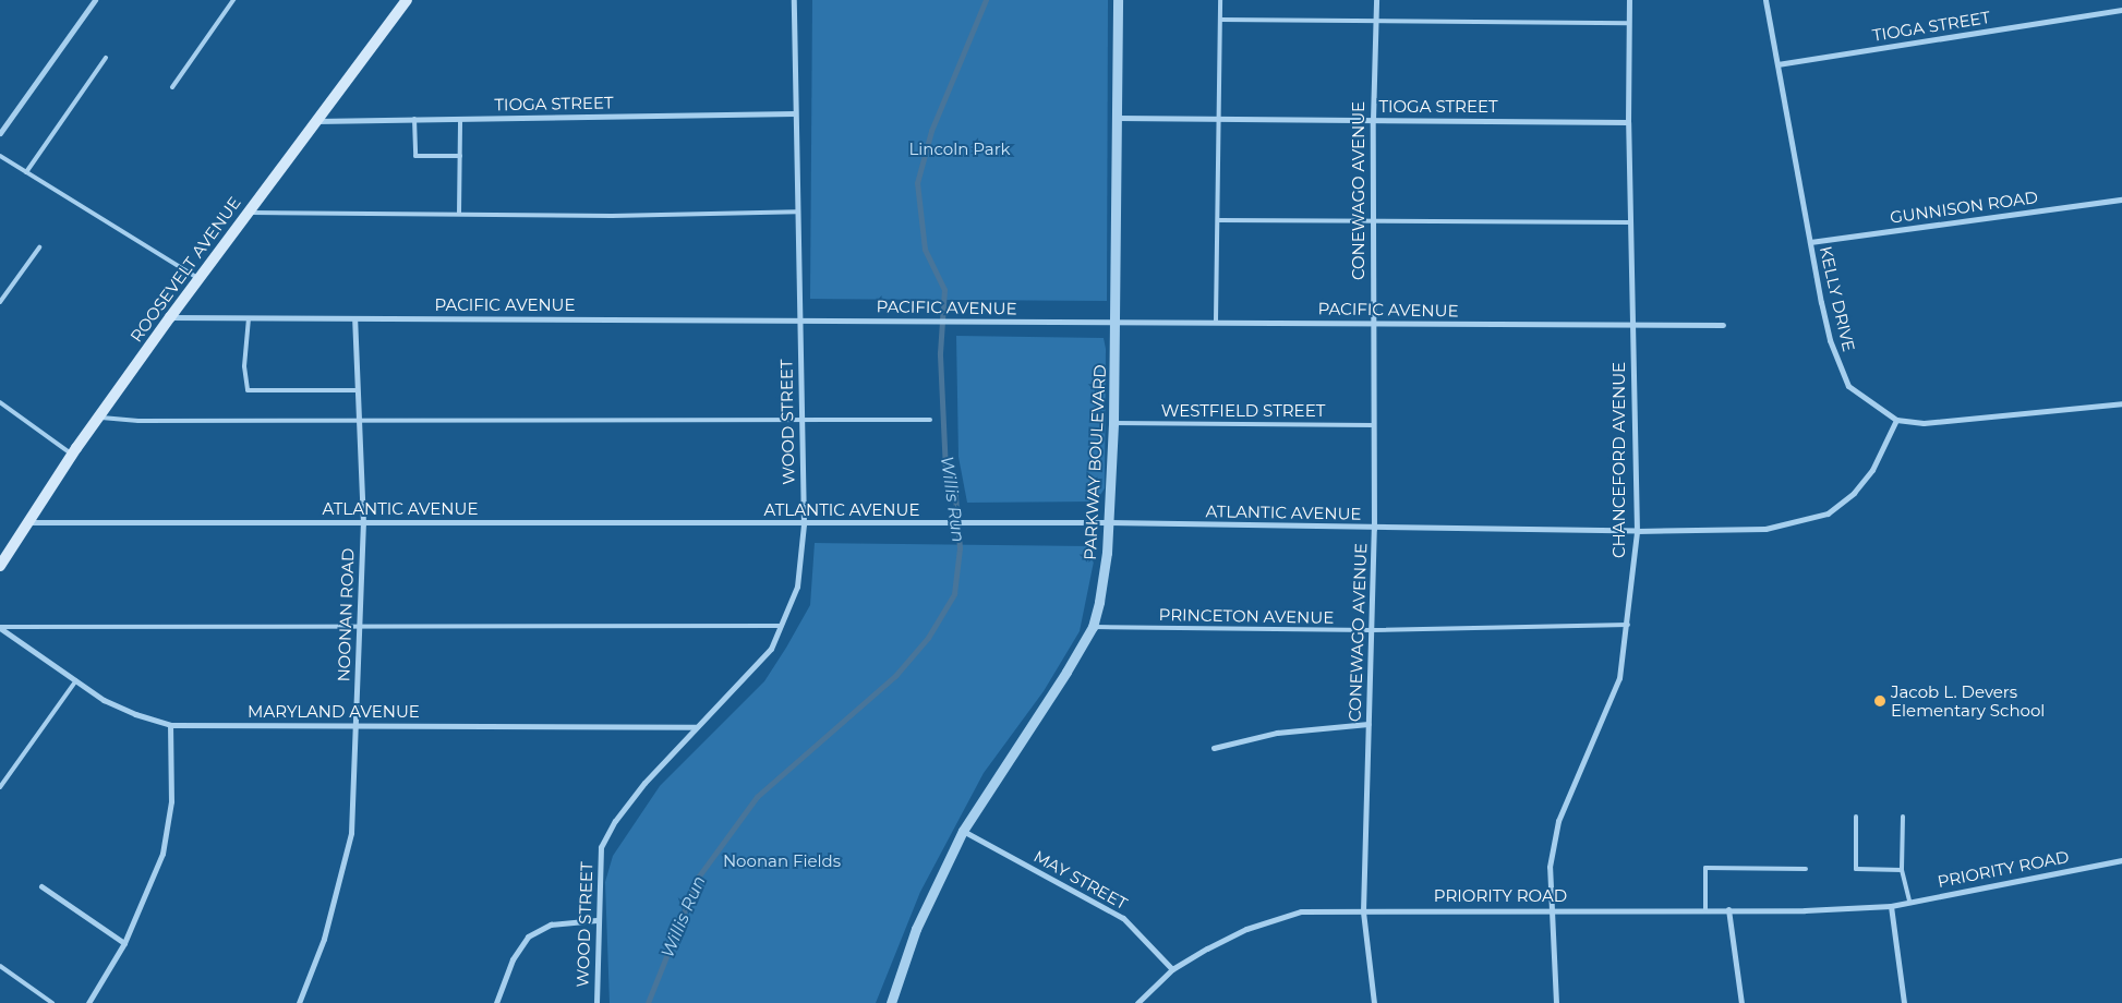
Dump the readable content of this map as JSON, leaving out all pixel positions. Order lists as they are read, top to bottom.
{
  "streets": {
    "main road": ["ROOSEVELT AVENUE"],
    "street": [
      "TIOGA STREET",
      "CONEWAGO AVENUE",
      "GUNNISON ROAD",
      "KELLY DRIVE",
      "PACIFIC AVENUE",
      "WOOD STREET",
      "CHANCEFORD AVENUE",
      "PARKWAY BOULEVARD",
      "ATLANTIC AVENUE",
      "NOONAN ROAD",
      "MARYLAND AVENUE",
      "PRIORITY ROAD",
      "MAY STREET"
    ],
    "lane": ["WESTFIELD STREET", "PRINCETON AVENUE"]
  },
  "crossings": [
    ["TIOGA STREET", "CONEWAGO AVENUE"],
    ["TIOGA STREET", "ROOSEVELT AVENUE"],
    ["TIOGA STREET", "KELLY DRIVE"],
    ["TIOGA STREET", "WOOD STREET"],
    ["TIOGA STREET", "CHANCEFORD AVENUE"],
    ["TIOGA STREET", "PARKWAY BOULEVARD"],
    ["CONEWAGO AVENUE", "PACIFIC AVENUE"],
    ["CONEWAGO AVENUE", "WESTFIELD STREET"],
    ["CONEWAGO AVENUE", "ATLANTIC AVENUE"],
    ["CONEWAGO AVENUE", "PRINCETON AVENUE"],
    ["CONEWAGO AVENUE", "PRIORITY ROAD"],
    ["GUNNISON ROAD", "KELLY DRIVE"],
    ["ROOSEVELT AVENUE", "PACIFIC AVENUE"],
    ["ROOSEVELT AVENUE", "ATLANTIC AVENUE"],
    ["KELLY DRIVE", "ATLANTIC AVENUE"],
    ["PACIFIC AVENUE", "WOOD STREET"],
    ["PACIFIC AVENUE", "CHANCEFORD AVENUE"],
    ["PACIFIC AVENUE", "PARKWAY BOULEVARD"],
    ["PACIFIC AVENUE", "NOONAN ROAD"],
    ["WESTFIELD STREET", "PARKWAY BOULEVARD"],
    ["WOOD STREET", "ATLANTIC AVENUE"],
    ["WOOD STREET", "MARYLAND AVENUE"],
    ["CHANCEFORD AVENUE", "ATLANTIC AVENUE"],
    ["CHANCEFORD AVENUE", "PRINCETON AVENUE"],
    ["CHANCEFORD AVENUE", "PRIORITY ROAD"],
    ["PARKWAY BOULEVARD", "ATLANTIC AVENUE"],
    ["PARKWAY BOULEVARD", "PRINCETON AVENUE"],
    ["PARKWAY BOULEVARD", "MAY STREET"],
    ["ATLANTIC AVENUE", "NOONAN ROAD"],
    ["NOONAN ROAD", "MARYLAND AVENUE"],
    ["PRIORITY ROAD", "MAY STREET"]
  ],
  "water": ["Willis Run"],
  "parks": ["Lincoln Park", "Noonan Fields"],
  "places": ["Jacob L. Devers Elementary School"]
}
